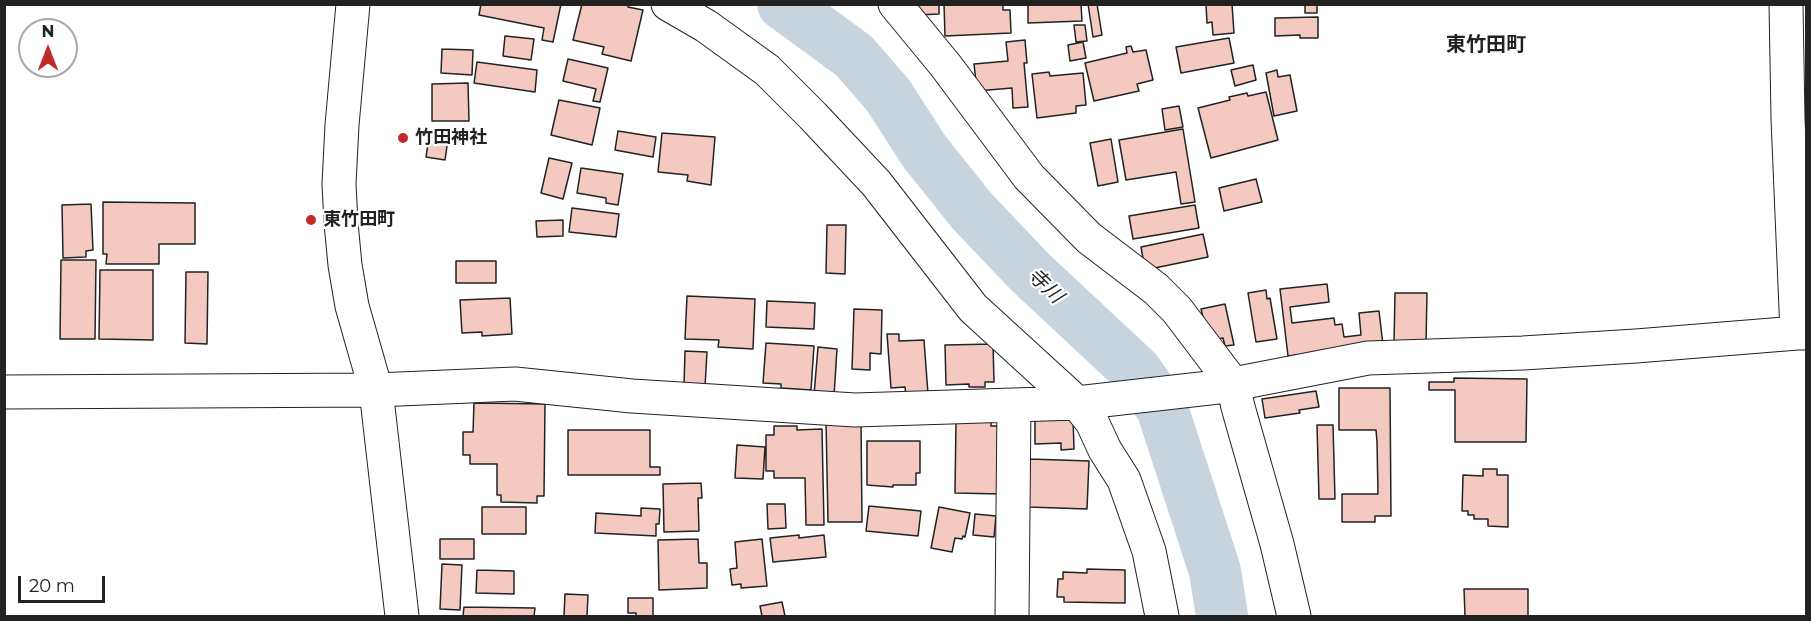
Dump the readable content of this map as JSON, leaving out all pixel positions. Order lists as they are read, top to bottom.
{
  "districts": ["東竹田町"],
  "water": ["寺川"],
  "places": ["竹田神社", "東竹田町"],
  "scale_bar": "20 m",
  "north": "top"
}
